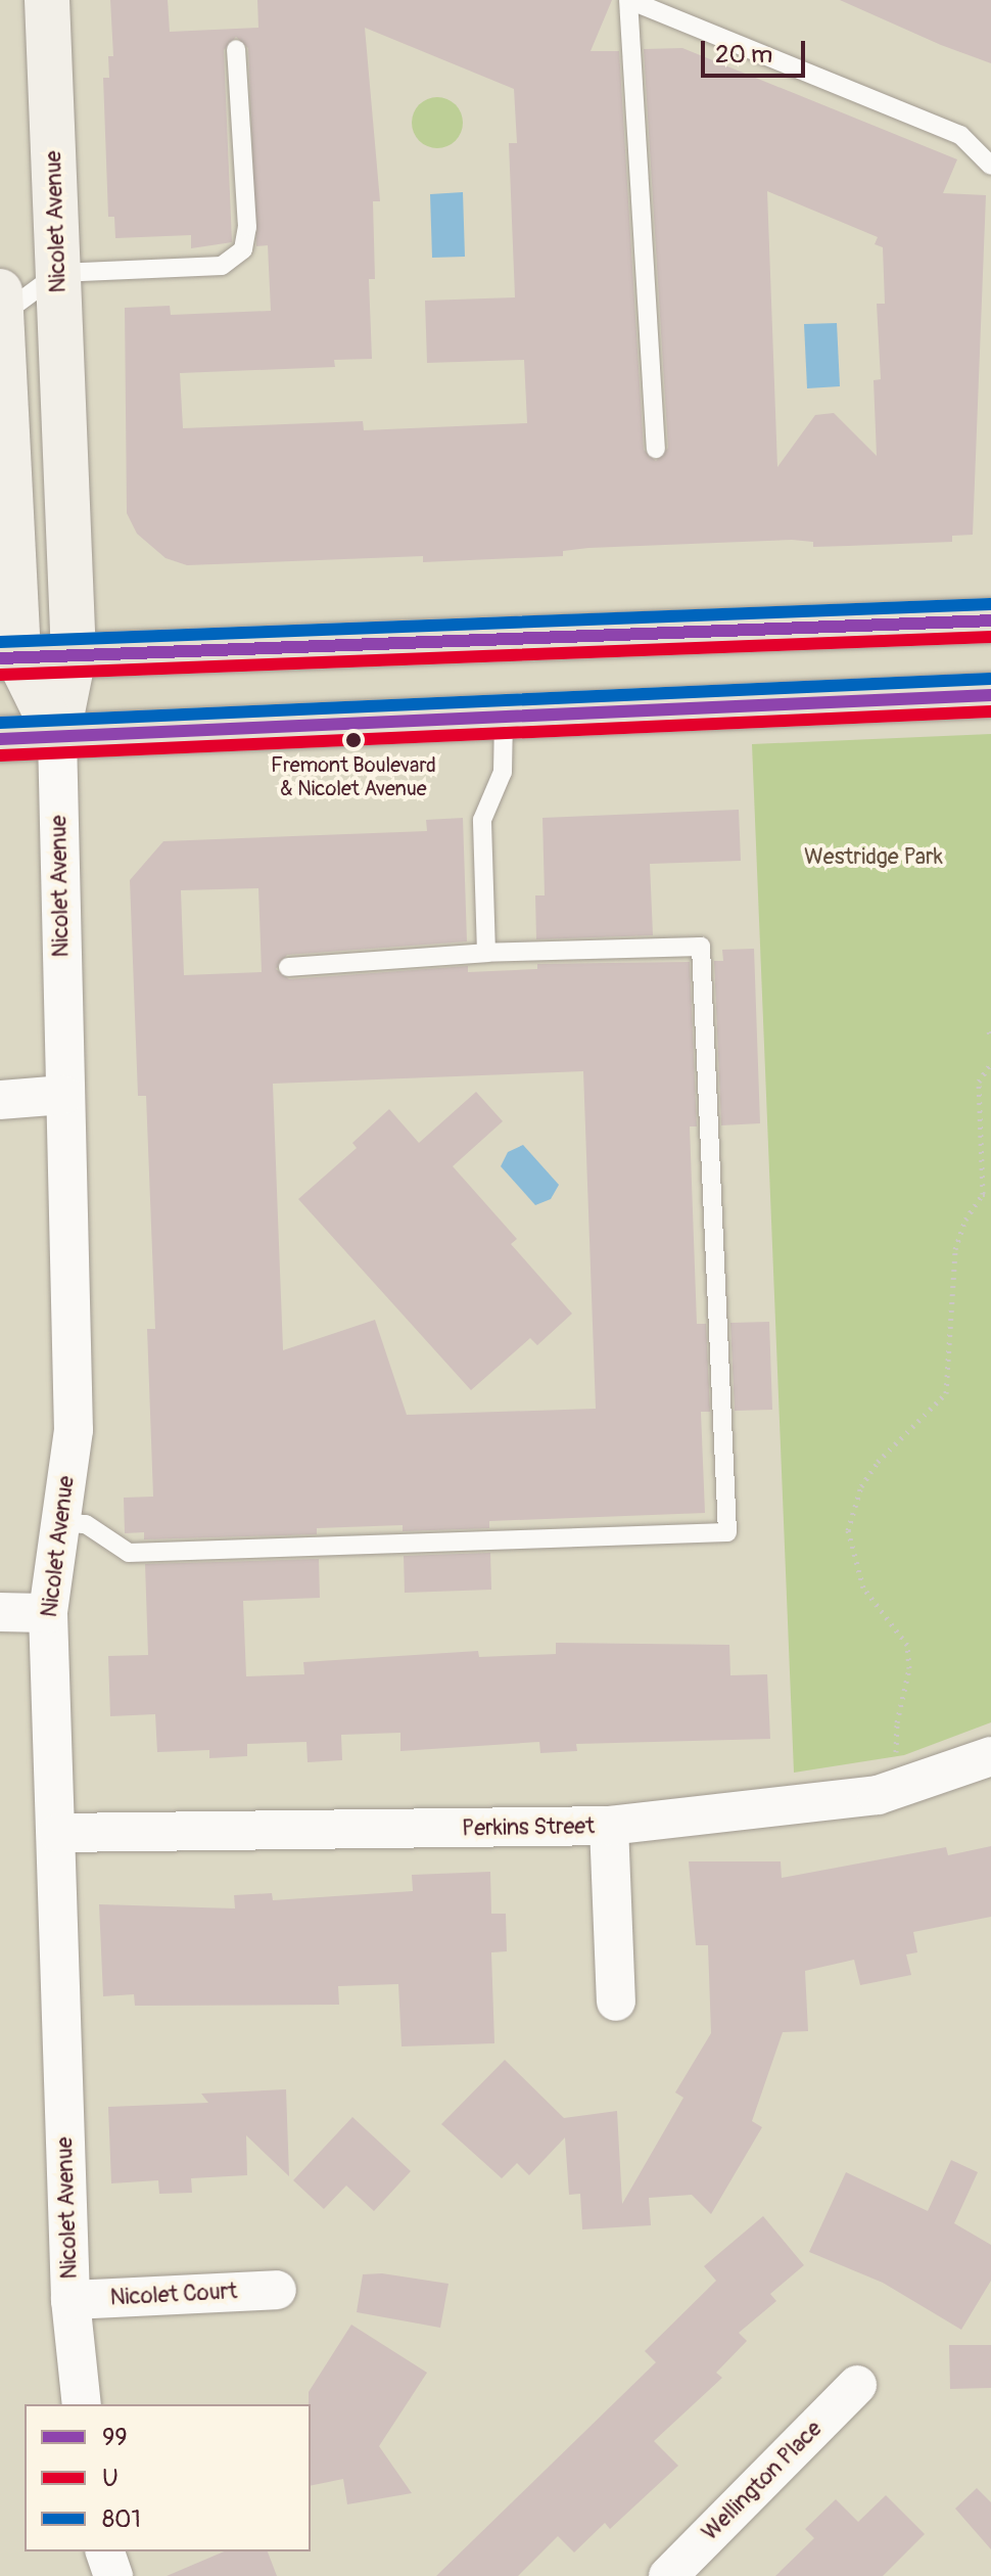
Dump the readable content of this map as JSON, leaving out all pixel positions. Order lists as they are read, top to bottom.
{
  "streets": {
    "street": [
      "Nicolet Avenue",
      "Perkins Street",
      "Nicolet Court",
      "Wellington Place"
    ]
  },
  "crossings": [
    ["Nicolet Avenue", "Perkins Street"],
    ["Nicolet Avenue", "Nicolet Court"]
  ],
  "parks": ["Westridge Park"],
  "places": ["Fremont Boulevard & Nicolet Avenue"],
  "lines": ["transit line 801", "transit line 99", "transit line U"],
  "legend": ["99", "U", "801"],
  "scale_bar": "20 m"
}
